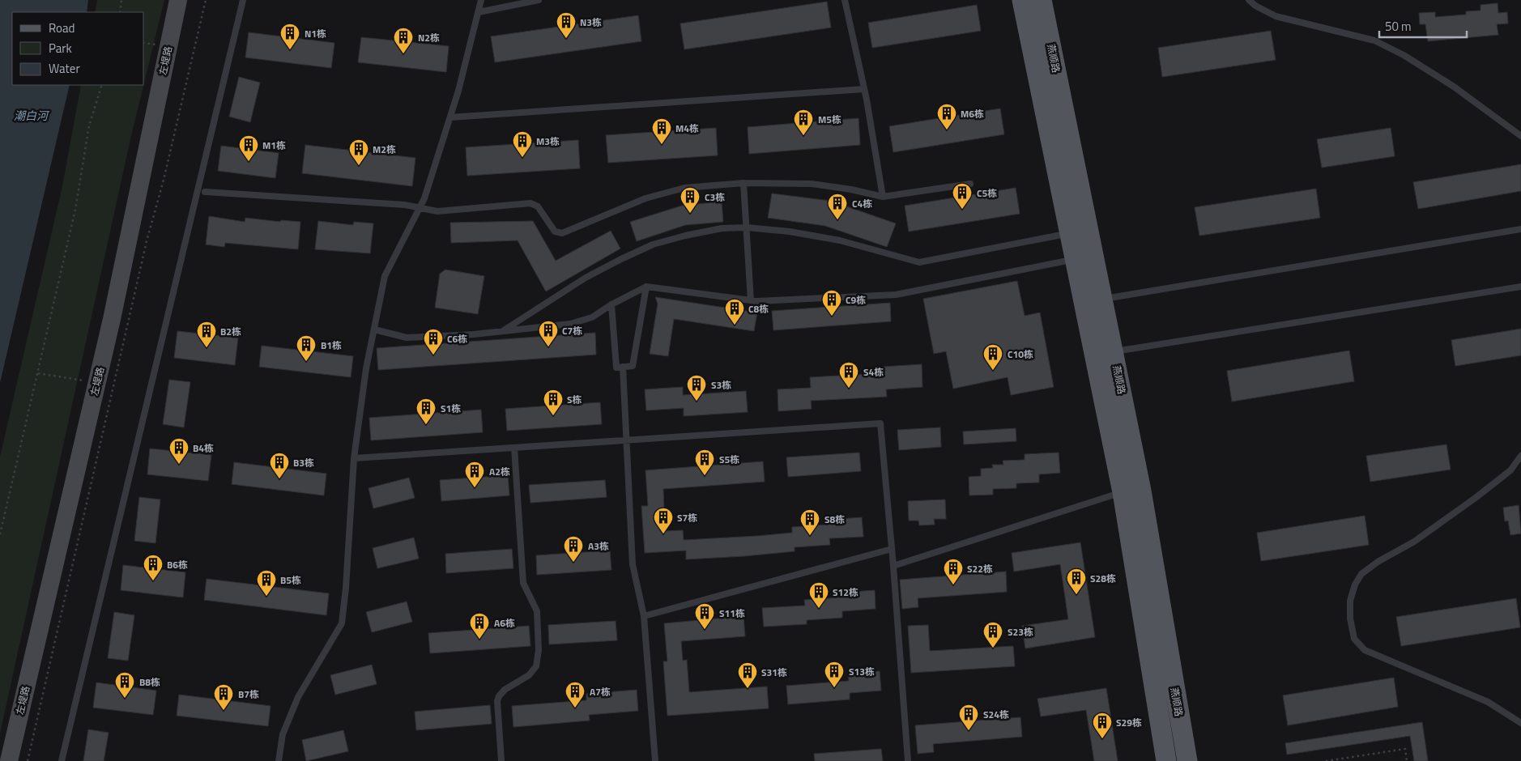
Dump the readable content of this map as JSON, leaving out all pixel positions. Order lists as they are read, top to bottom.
{
  "streets": {
    "main road": ["燕顺路"],
    "street": ["左堤路"]
  },
  "water": ["潮白河"],
  "places": {
    "building": [
      "N3栋",
      "N1栋",
      "N2栋",
      "M6栋",
      "M5栋",
      "M4栋",
      "M3栋",
      "M1栋",
      "M2栋",
      "C5栋",
      "C3栋",
      "C4栋",
      "C9栋",
      "C8栋",
      "C7栋",
      "B2栋",
      "C6栋",
      "B1栋",
      "C10栋",
      "S4栋",
      "S3栋",
      "S栋",
      "S1栋",
      "B4栋",
      "S5栋",
      "B3栋",
      "A2栋",
      "S7栋",
      "S8栋",
      "A3栋",
      "B6栋",
      "S22栋",
      "S28栋",
      "B5栋",
      "S12栋",
      "S11栋",
      "A6栋",
      "S23栋",
      "S13栋",
      "S31栋",
      "B8栋",
      "A7栋",
      "B7栋",
      "S24栋",
      "S29栋"
    ]
  },
  "legend": ["Road", "Park", "Water"],
  "scale_bar": "50 m"
}
